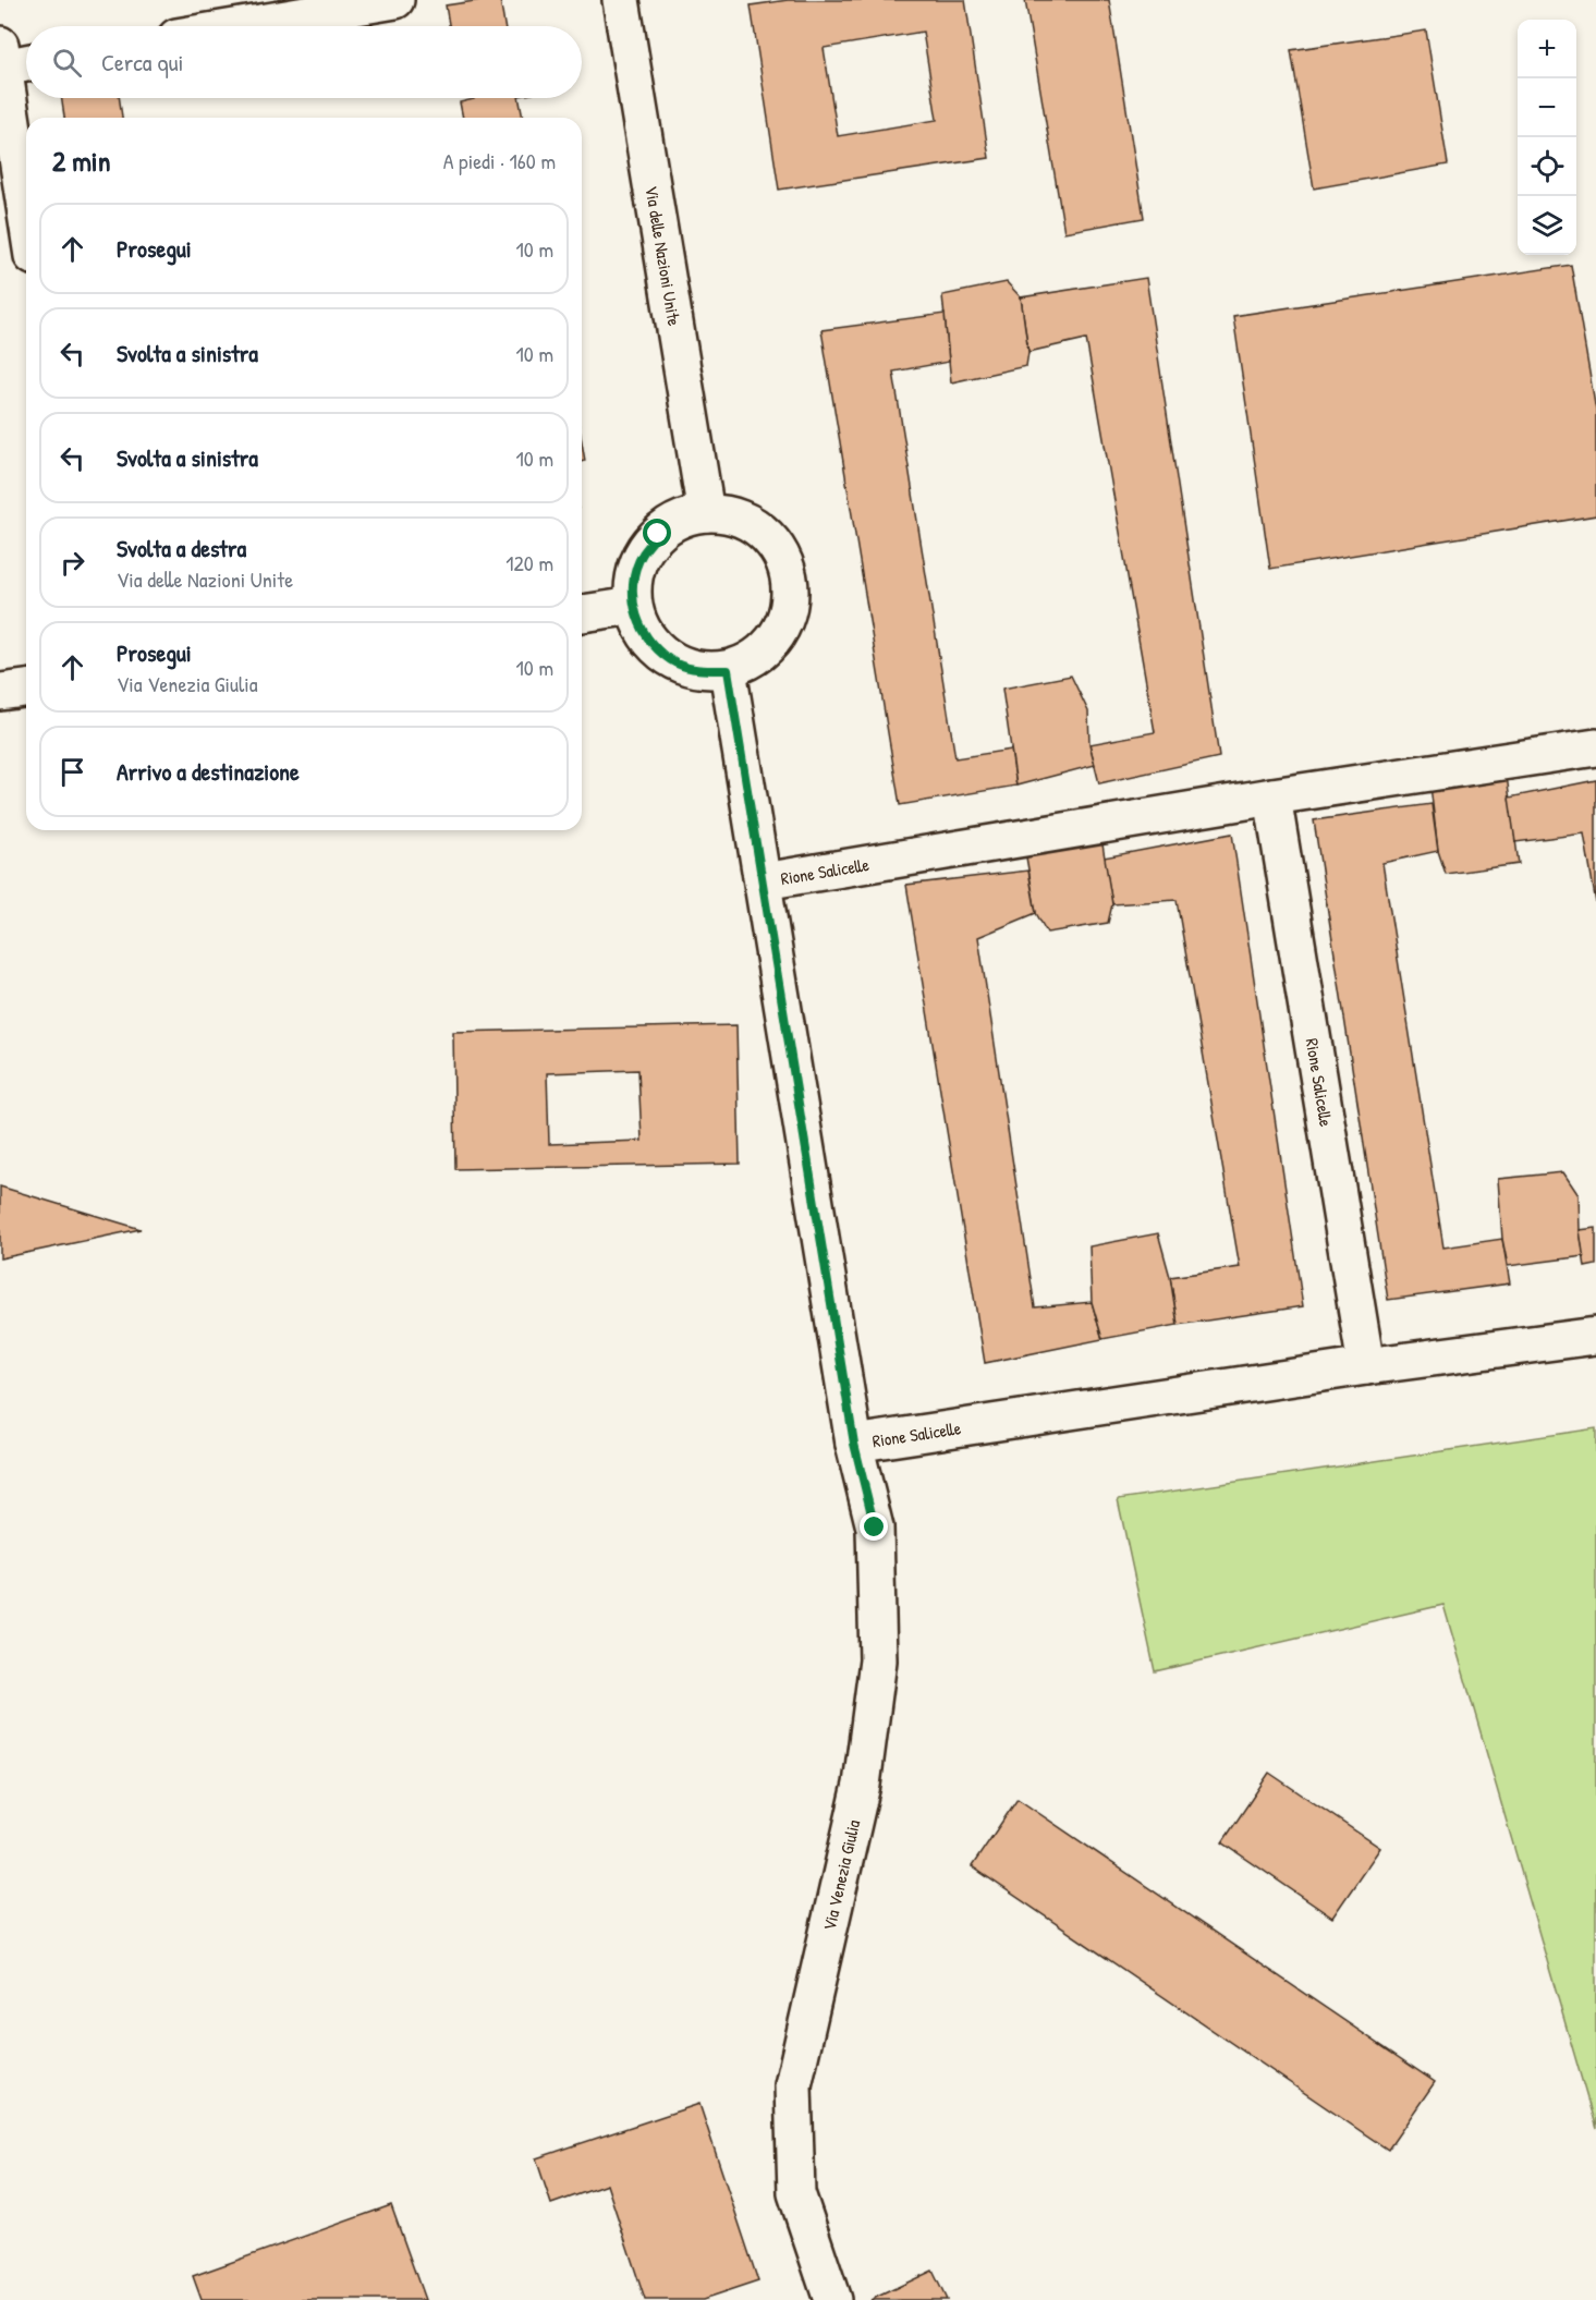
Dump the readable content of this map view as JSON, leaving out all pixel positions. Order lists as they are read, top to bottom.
{
  "streets": {
    "street": ["Via delle Nazioni Unite", "Rione Salicelle", "Via Venezia Giulia"]
  },
  "crossings": [
    ["Rione Salicelle", "Via Venezia Giulia"]
  ],
  "page": {
    "map_buttons": ["+", "−"],
    "search": "Cerca qui",
    "heading": ["2 min", "A piedi · 160 m"],
    "list": [
      ["Prosegui", "10 m"],
      ["Svolta a sinistra", "10 m"],
      ["Svolta a sinistra", "10 m"],
      ["Svolta a destra", "Via delle Nazioni Unite", "120 m"],
      ["Prosegui", "Via Venezia Giulia", "10 m"],
      "Arrivo a destinazione"
    ]
  }
}
